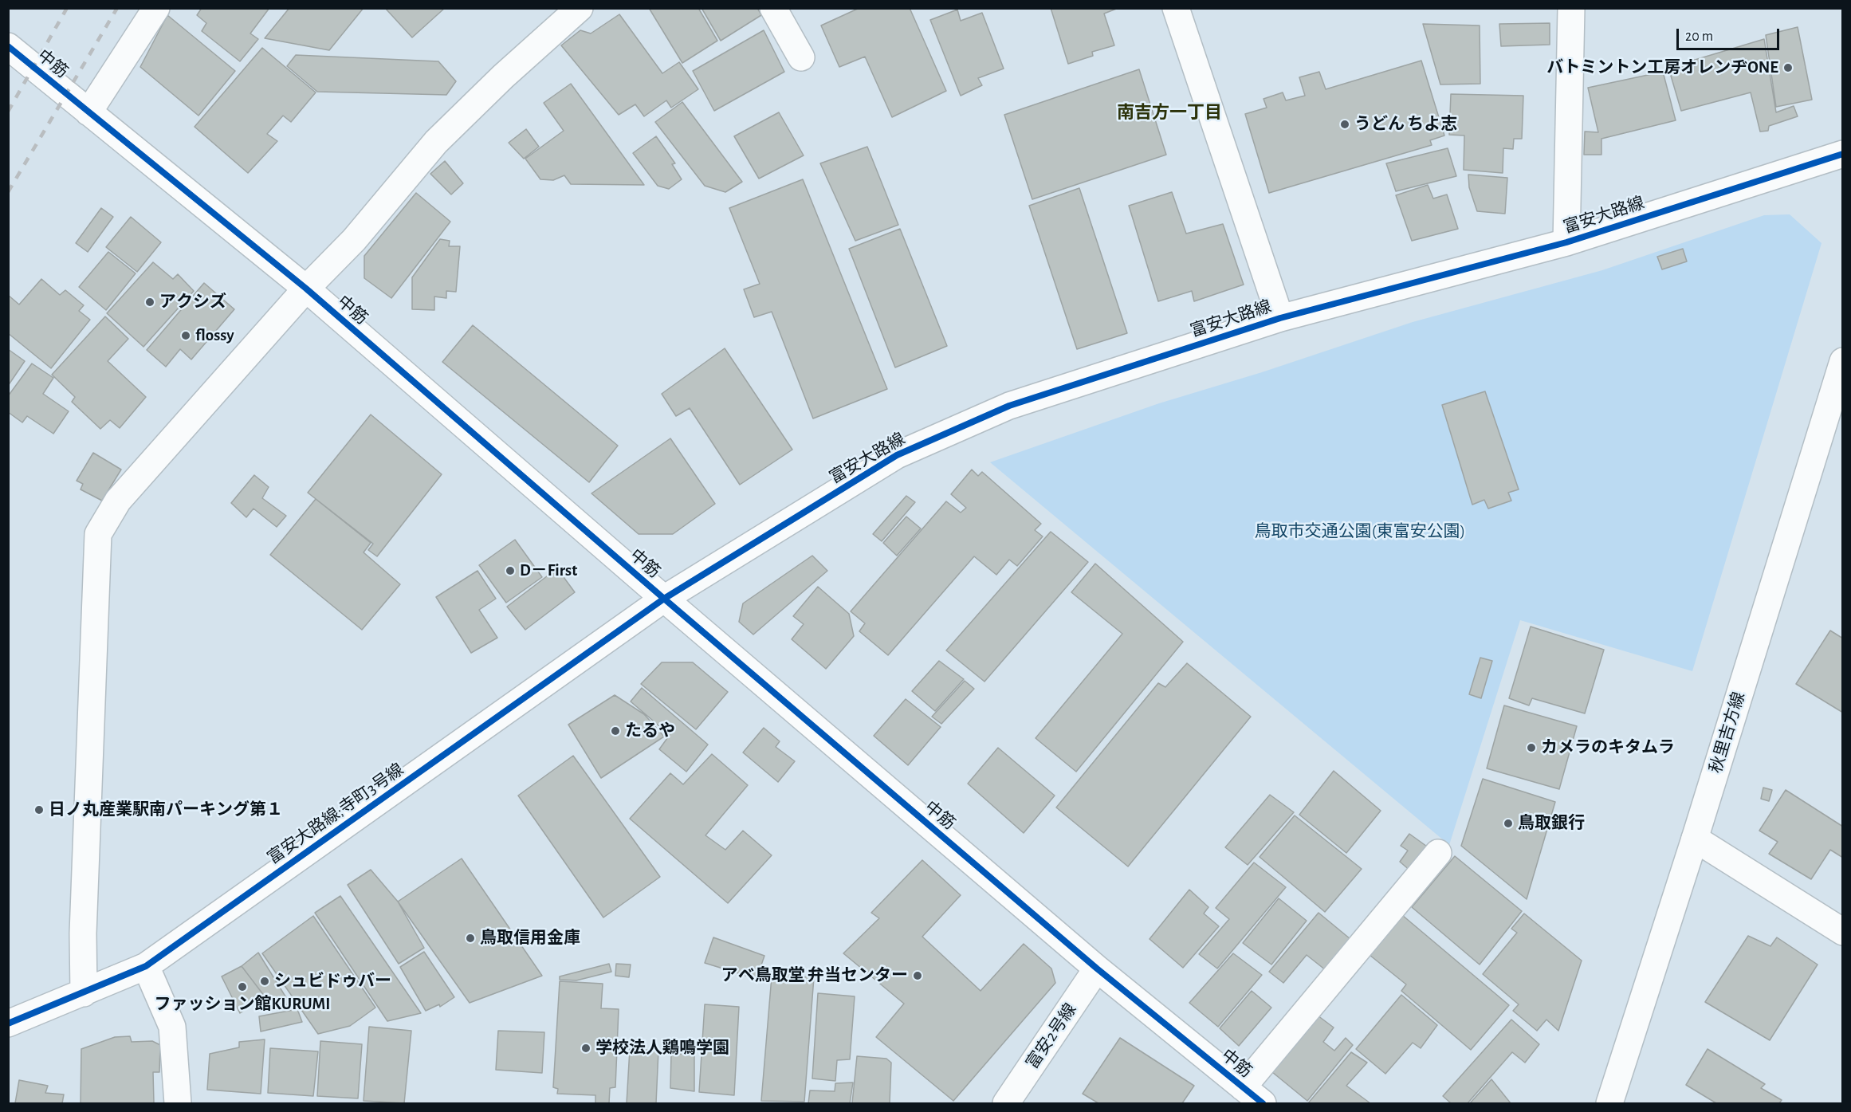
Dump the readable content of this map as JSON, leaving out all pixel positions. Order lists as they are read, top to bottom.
{
  "streets": {
    "street": [
      "中筋",
      "富安大路線",
      "秋里吉方線",
      "富安大路線;寺町3号線",
      "富安2号線"
    ]
  },
  "crossings": [
    ["中筋", "富安大路線"],
    ["中筋", "富安大路線;寺町3号線"],
    ["中筋", "富安2号線"],
    ["富安大路線", "富安大路線;寺町3号線"]
  ],
  "districts": ["南吉方一丁目"],
  "parks": ["鳥取市交通公園(東富安公園)"],
  "places": [
    "バトミントン工房オレンヂONE",
    "うどん ちよ志",
    "アクシズ",
    "flossy",
    "D－First",
    "たるや",
    "カメラのキタムラ",
    "日ノ丸産業駅南パーキング第１",
    "鳥取銀行",
    "鳥取信用金庫",
    "アベ鳥取堂 弁当センター",
    "シュビドゥバー",
    "ファッション館KURUMI",
    "学校法人鶏鳴学園"
  ],
  "scale_bar": "20 m"
}
